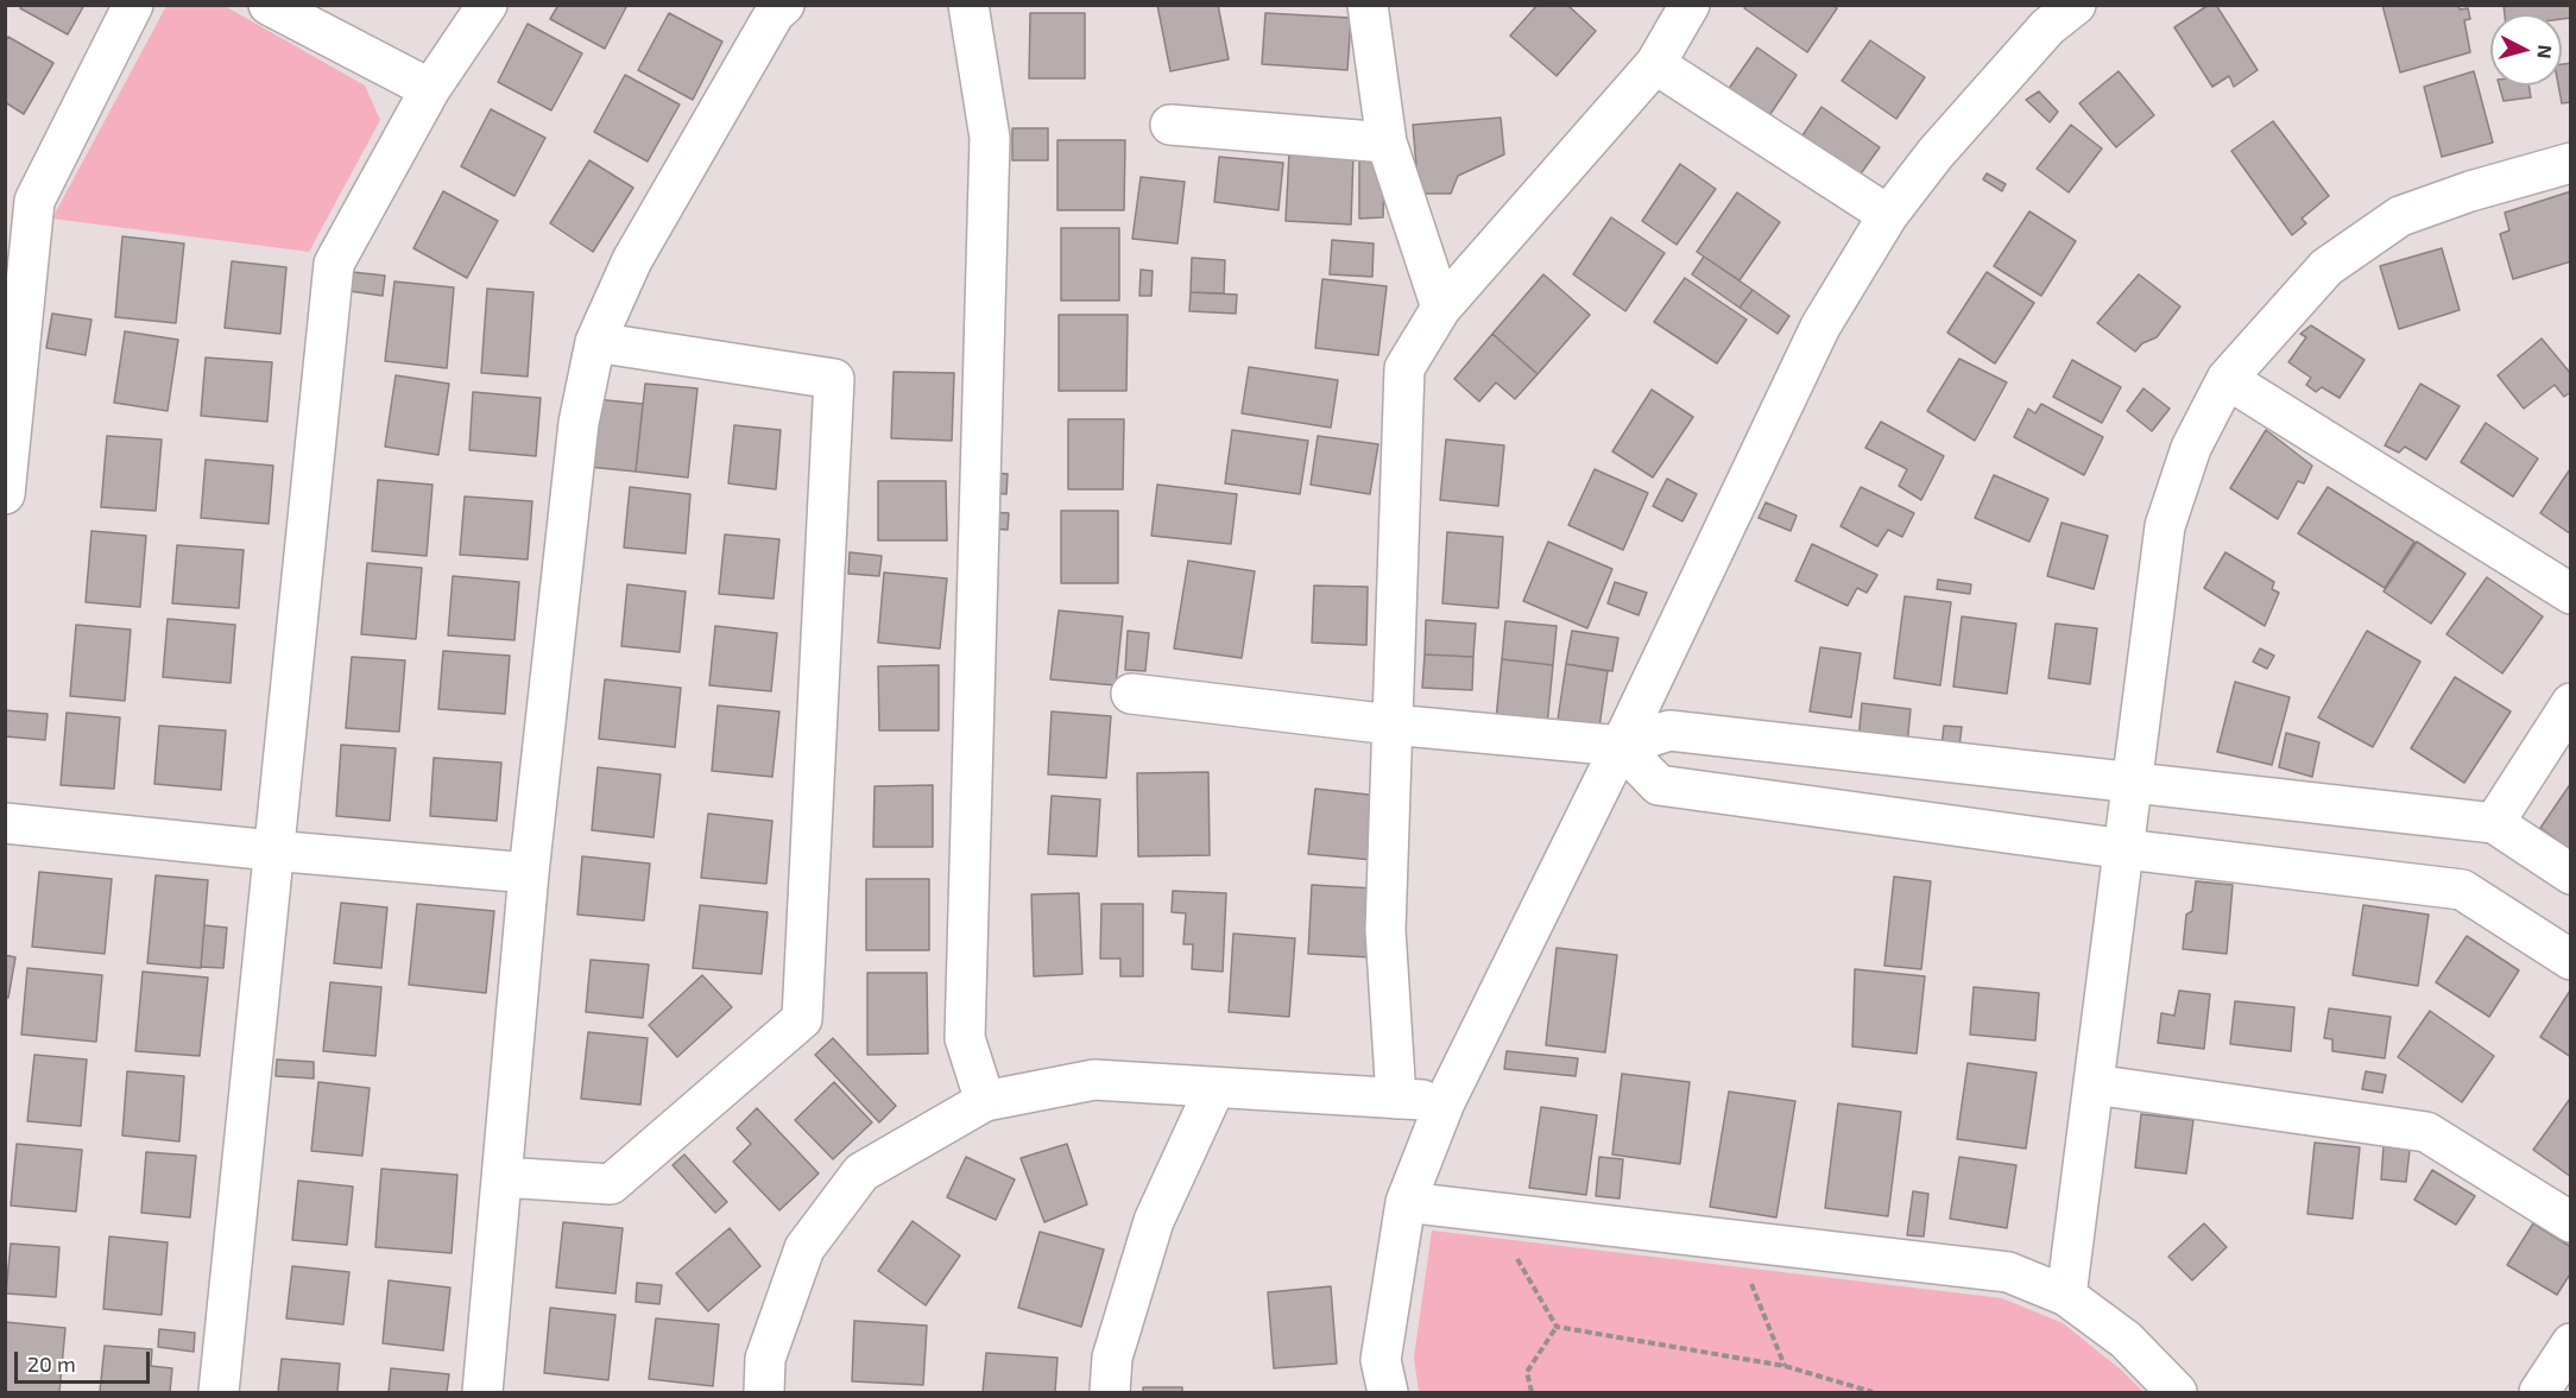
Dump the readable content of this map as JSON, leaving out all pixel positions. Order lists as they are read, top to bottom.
{
  "scale_bar": "20 m",
  "north": "right"
}
